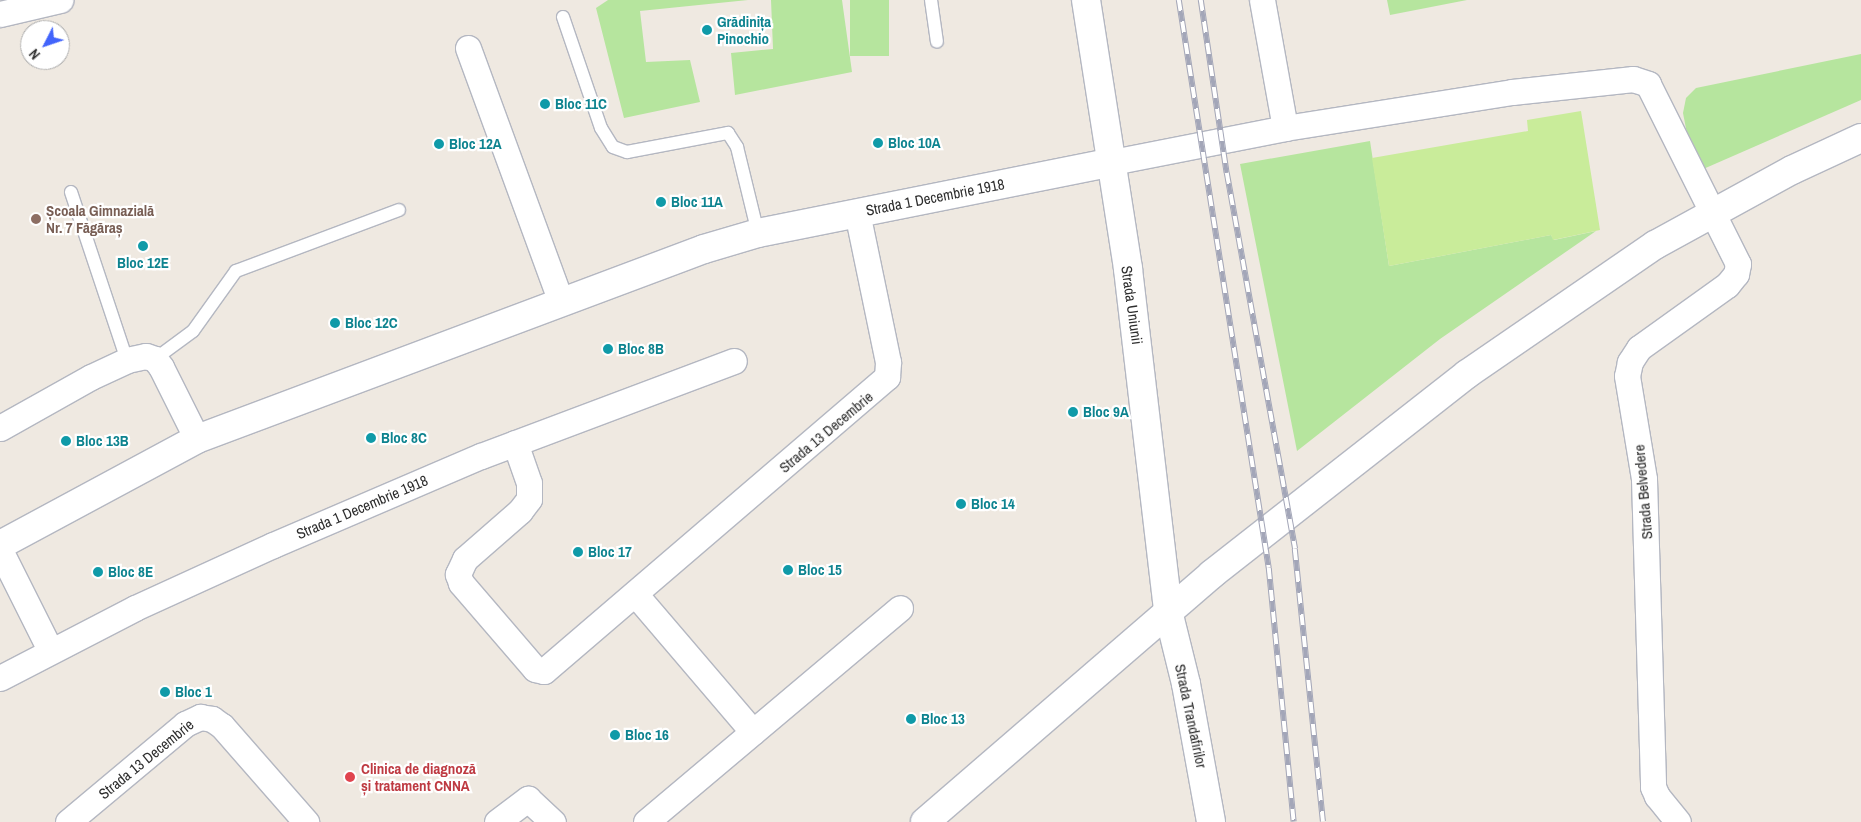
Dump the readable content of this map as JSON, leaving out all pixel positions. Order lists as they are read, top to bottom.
{
  "streets": {
    "main road": ["Strada 1 Decembrie 1918", "Strada Uniunii", "Strada Trandafirilor"],
    "street": ["Strada 13 Decembrie", "Strada Belvedere"]
  },
  "crossings": [
    ["Strada 1 Decembrie 1918", "Strada Uniunii"],
    ["Strada 1 Decembrie 1918", "Strada 13 Decembrie"],
    ["Strada 1 Decembrie 1918", "Strada Belvedere"],
    ["Strada Uniunii", "Strada Belvedere"],
    ["Strada Uniunii", "Strada Trandafirilor"]
  ],
  "places": [
    "Grădinița Pinochio",
    "Bloc 11C",
    "Bloc 10A",
    "Bloc 12A",
    "Bloc 11A",
    "Școala Gimnazială Nr. 7 Făgăraș",
    "Bloc 12E",
    "Bloc 12C",
    "Bloc 8B",
    "Bloc 9A",
    "Bloc 8C",
    "Bloc 13B",
    "Bloc 14",
    "Bloc 17",
    "Bloc 15",
    "Bloc 8E",
    "Bloc 1",
    "Bloc 13",
    "Bloc 16",
    "Clinica de diagnoză și tratament CNNA"
  ],
  "north": "bottom left"
}
